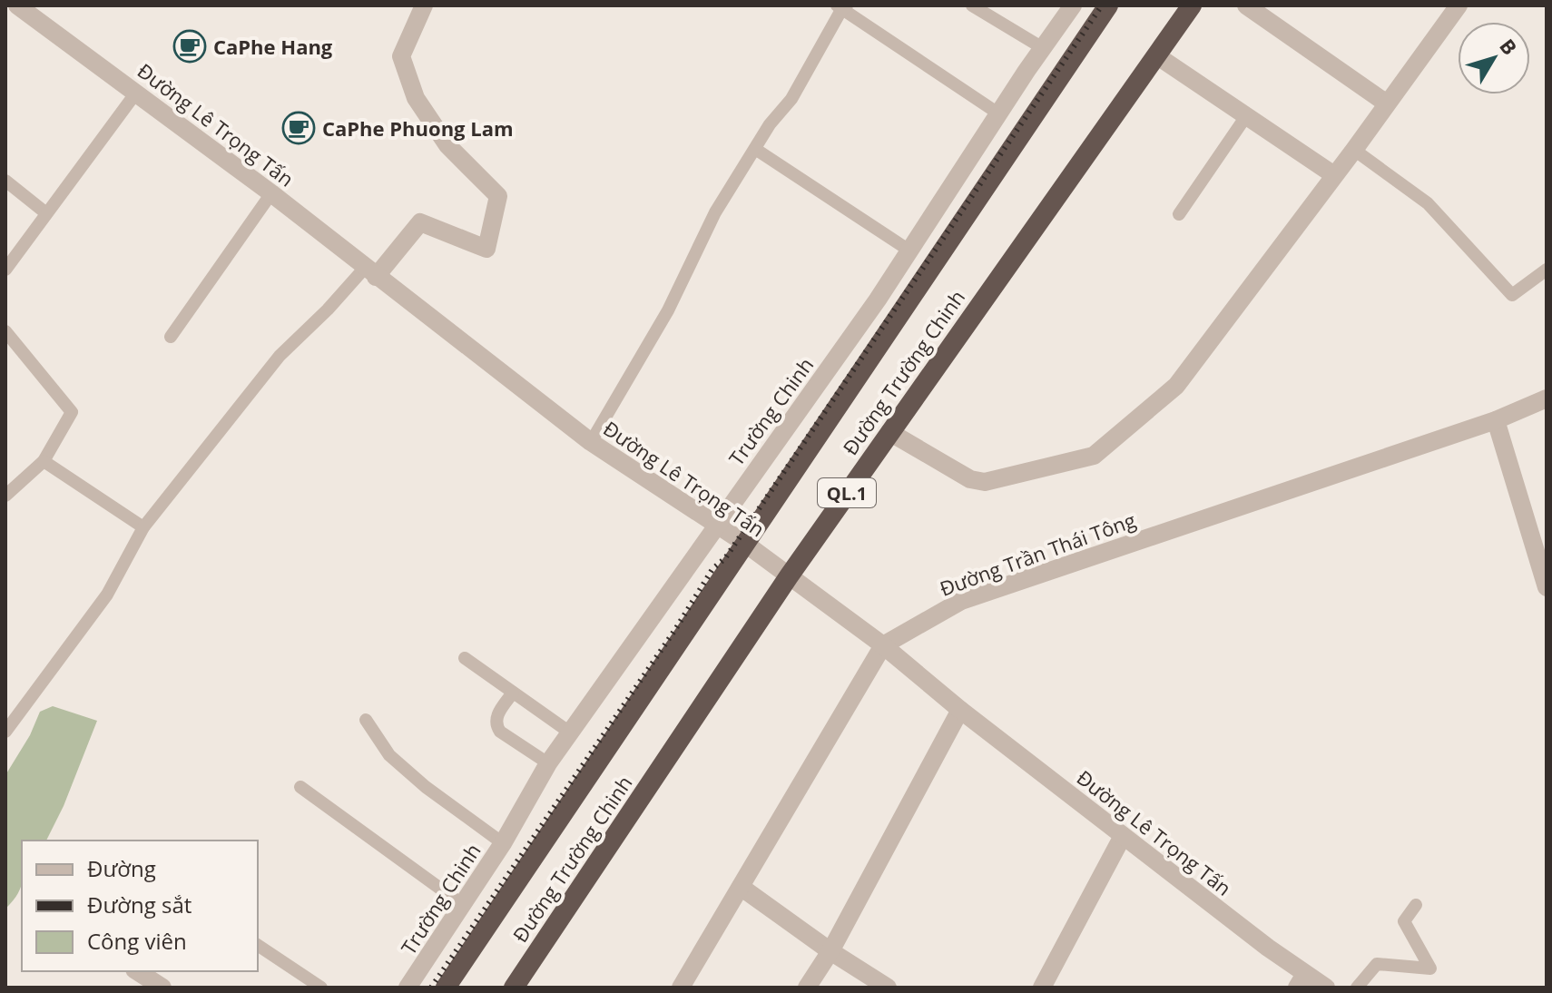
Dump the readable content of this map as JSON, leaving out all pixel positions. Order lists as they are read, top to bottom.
{
  "streets": {
    "highway": ["Đường Trường Chinh", "QL.1"],
    "street": ["Đường Lê Trọng Tấn", "Trường Chinh", "Đường Trần Thái Tông"]
  },
  "crossings": [
    ["Đường Lê Trọng Tấn", "Đường Trường Chinh"],
    ["Đường Lê Trọng Tấn", "Trường Chinh"],
    ["Đường Lê Trọng Tấn", "Đường Trần Thái Tông"]
  ],
  "places": {
    "cafe": ["CaPhe Hang", "CaPhe Phuong Lam"]
  },
  "legend": ["Đường", "Đường sắt", "Công viên"],
  "north": "top right"
}
